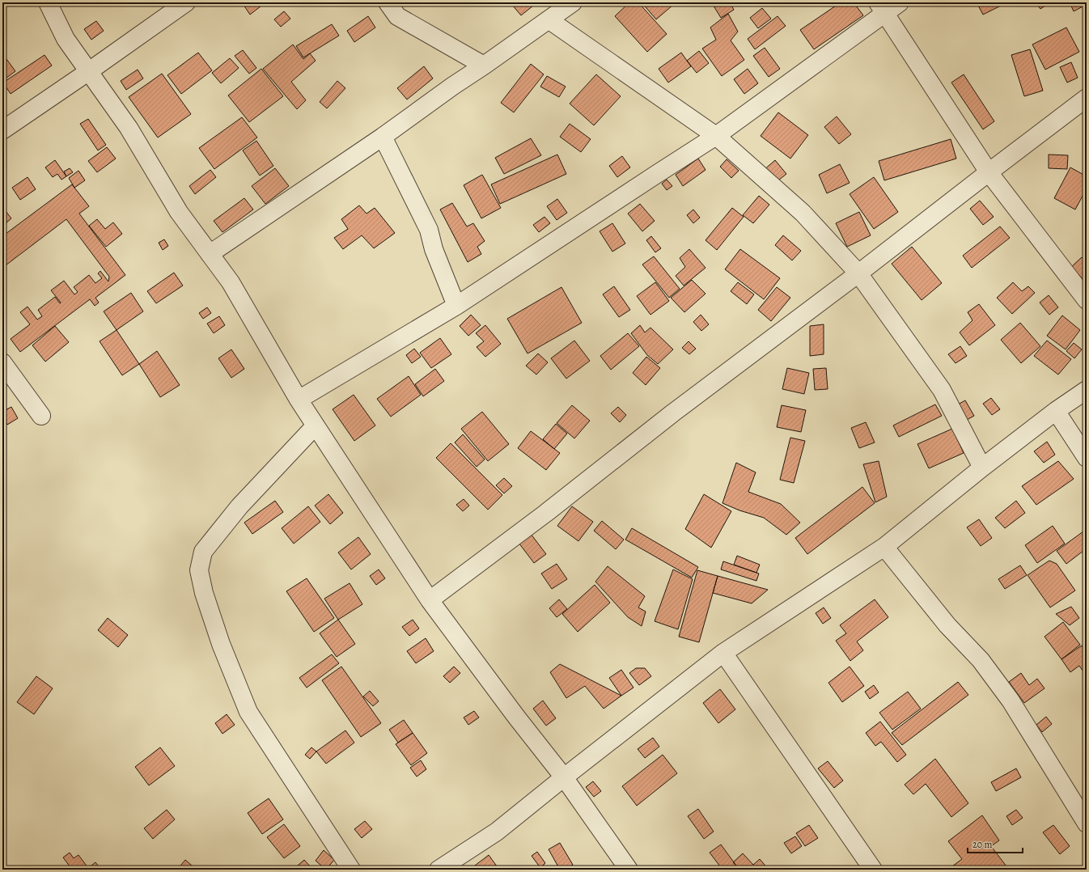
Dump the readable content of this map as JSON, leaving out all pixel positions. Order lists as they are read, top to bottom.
{
  "scale_bar": "20 m"
}
